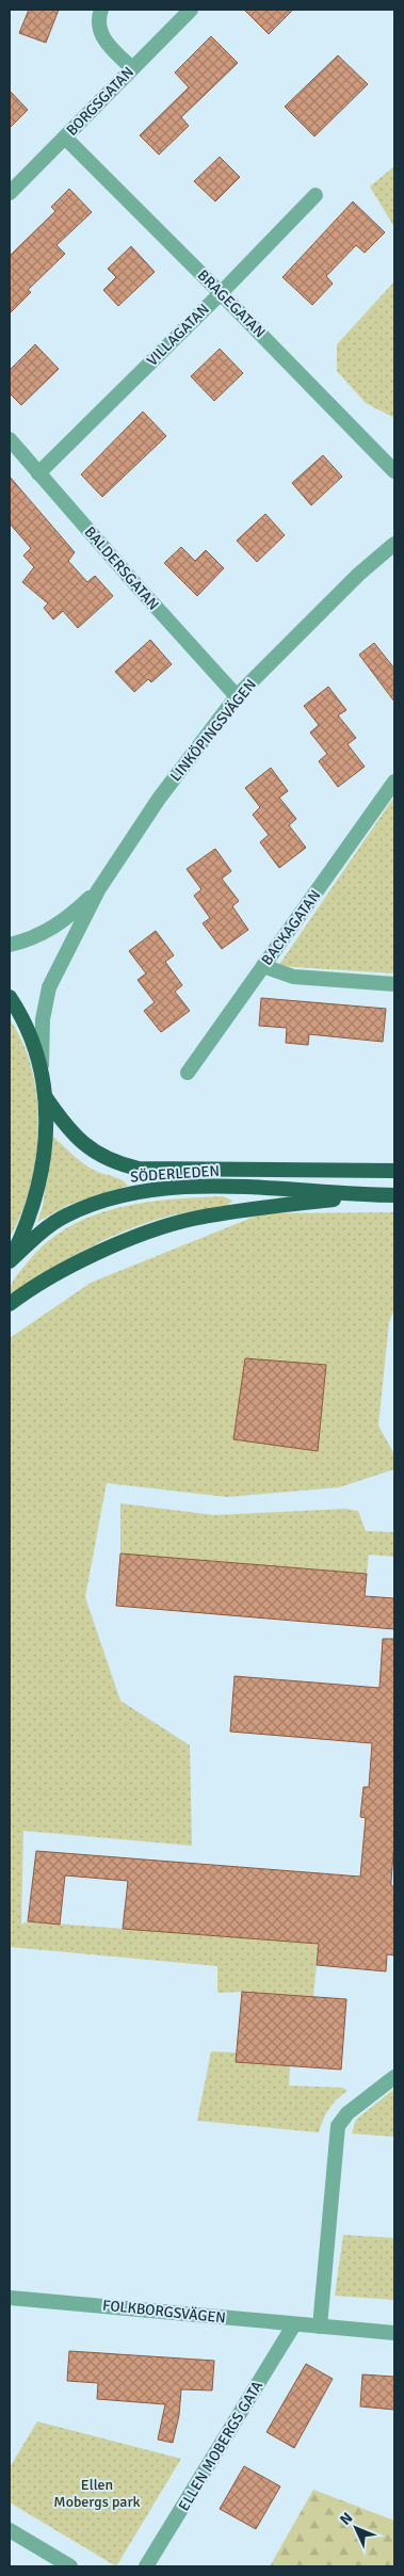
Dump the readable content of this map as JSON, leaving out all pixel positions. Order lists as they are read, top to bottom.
{
  "streets": {
    "highway": ["SÖDERLEDEN"],
    "street": [
      "BORGSGATAN",
      "BRAGEGATAN",
      "VILLAGATAN",
      "BALDERSGATAN",
      "LINKÖPINGSVÄGEN",
      "BACKAGATAN",
      "FOLKBORGSVÄGEN",
      "ELLEN MOBERGS GATA"
    ]
  },
  "crossings": [
    ["BORGSGATAN", "BRAGEGATAN"],
    ["BRAGEGATAN", "VILLAGATAN"],
    ["VILLAGATAN", "BALDERSGATAN"],
    ["BALDERSGATAN", "LINKÖPINGSVÄGEN"],
    ["FOLKBORGSVÄGEN", "ELLEN MOBERGS GATA"]
  ],
  "parks": ["Ellen Mobergs park"],
  "north": "top left"
}
